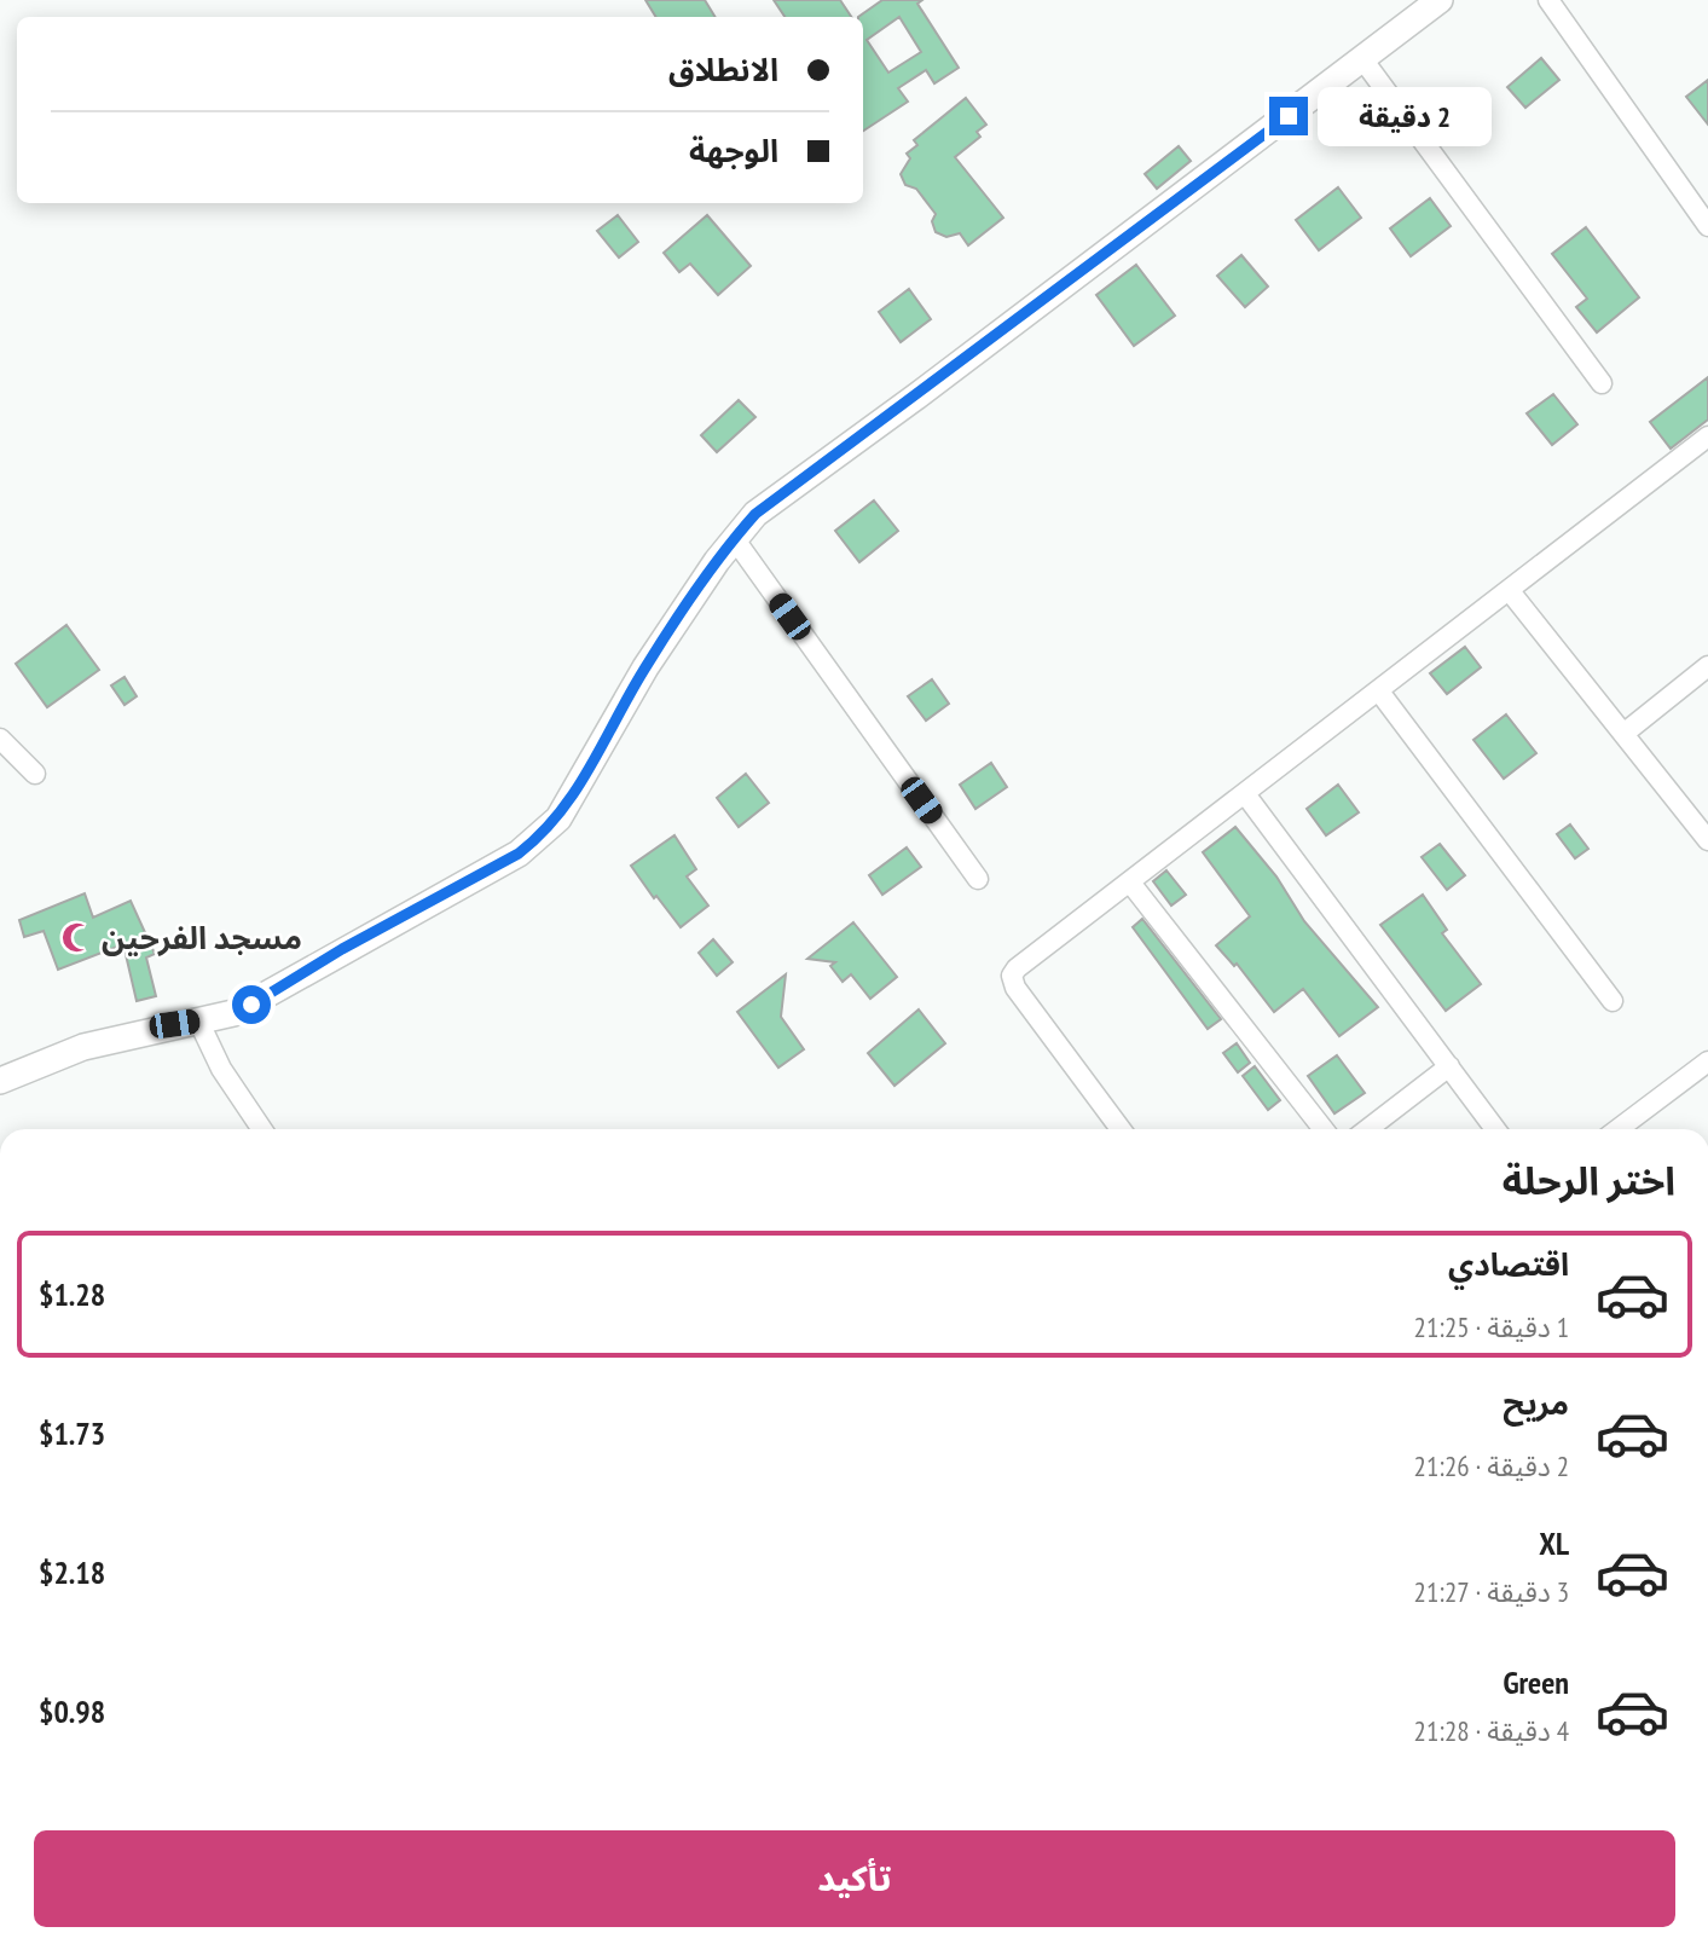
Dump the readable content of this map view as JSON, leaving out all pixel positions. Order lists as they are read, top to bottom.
{
  "places": {
    "mosque": ["مسجد الفرحين"]
  },
  "page": {
    "banner": ["الانطلاق", "الوجهة"],
    "bubble": "2 دقيقة",
    "heading": "اختر الرحلة",
    "list": [
      {
        "name": "اقتصادي",
        "note": "1 دقيقة · 21:25",
        "value": "$1.28"
      },
      {
        "name": "مريح",
        "note": "2 دقيقة · 21:26",
        "value": "$1.73"
      },
      {
        "name": "XL",
        "note": "3 دقيقة · 21:27",
        "value": "$2.18"
      },
      {
        "name": "Green",
        "note": "4 دقيقة · 21:28",
        "value": "$0.98"
      }
    ],
    "buttons": "تأكيد"
  }
}
